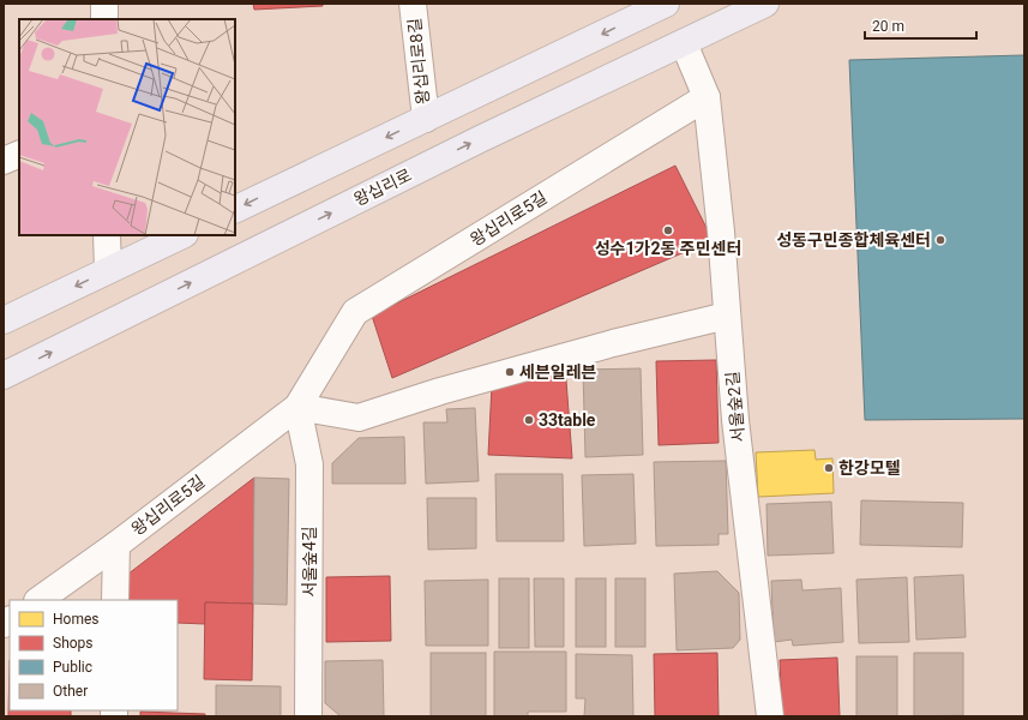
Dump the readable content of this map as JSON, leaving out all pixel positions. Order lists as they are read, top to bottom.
{
  "streets": {
    "main road": ["왕십리로"],
    "street": [
      "왕십리로8길",
      "왕십리로5길",
      "서울숲2길",
      "서울숲4길"
    ]
  },
  "crossings": [
    ["왕십리로5길", "서울숲2길"],
    ["왕십리로5길", "서울숲4길"]
  ],
  "places": [
    "성수1가2동 주민센터",
    "성동구민종합체육센터",
    "세븐일레븐",
    "33table",
    "한강모텔"
  ],
  "legend": [
    "Homes",
    "Shops",
    "Public",
    "Other"
  ],
  "scale_bar": "20 m"
}
